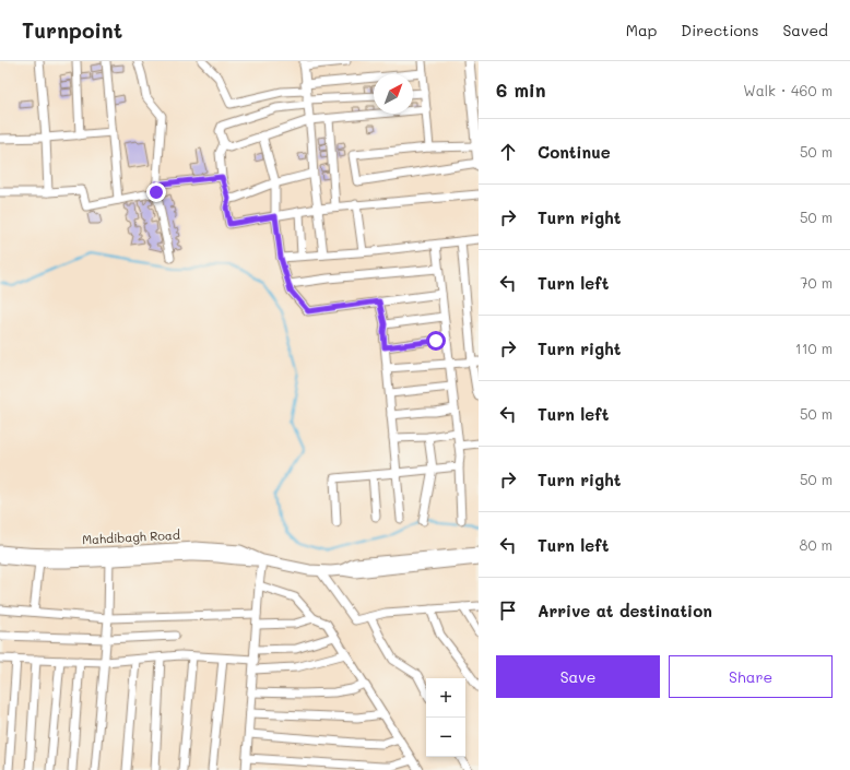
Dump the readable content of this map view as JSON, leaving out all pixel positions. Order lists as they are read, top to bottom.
{
  "streets": {
    "street": ["Mahdibagh Road"]
  },
  "north": "top right",
  "page": {
    "header": "Turnpoint",
    "nav": ["Map", "Directions", "Saved"],
    "heading": ["6 min", "Walk · 460 m"],
    "list": [
      ["Continue", "50 m"],
      ["Turn right", "50 m"],
      ["Turn left", "70 m"],
      ["Turn right", "110 m"],
      ["Turn left", "50 m"],
      ["Turn right", "50 m"],
      ["Turn left", "80 m"],
      "Arrive at destination"
    ],
    "buttons": ["Save", "Share"],
    "map_buttons": ["+", "−"]
  }
}
